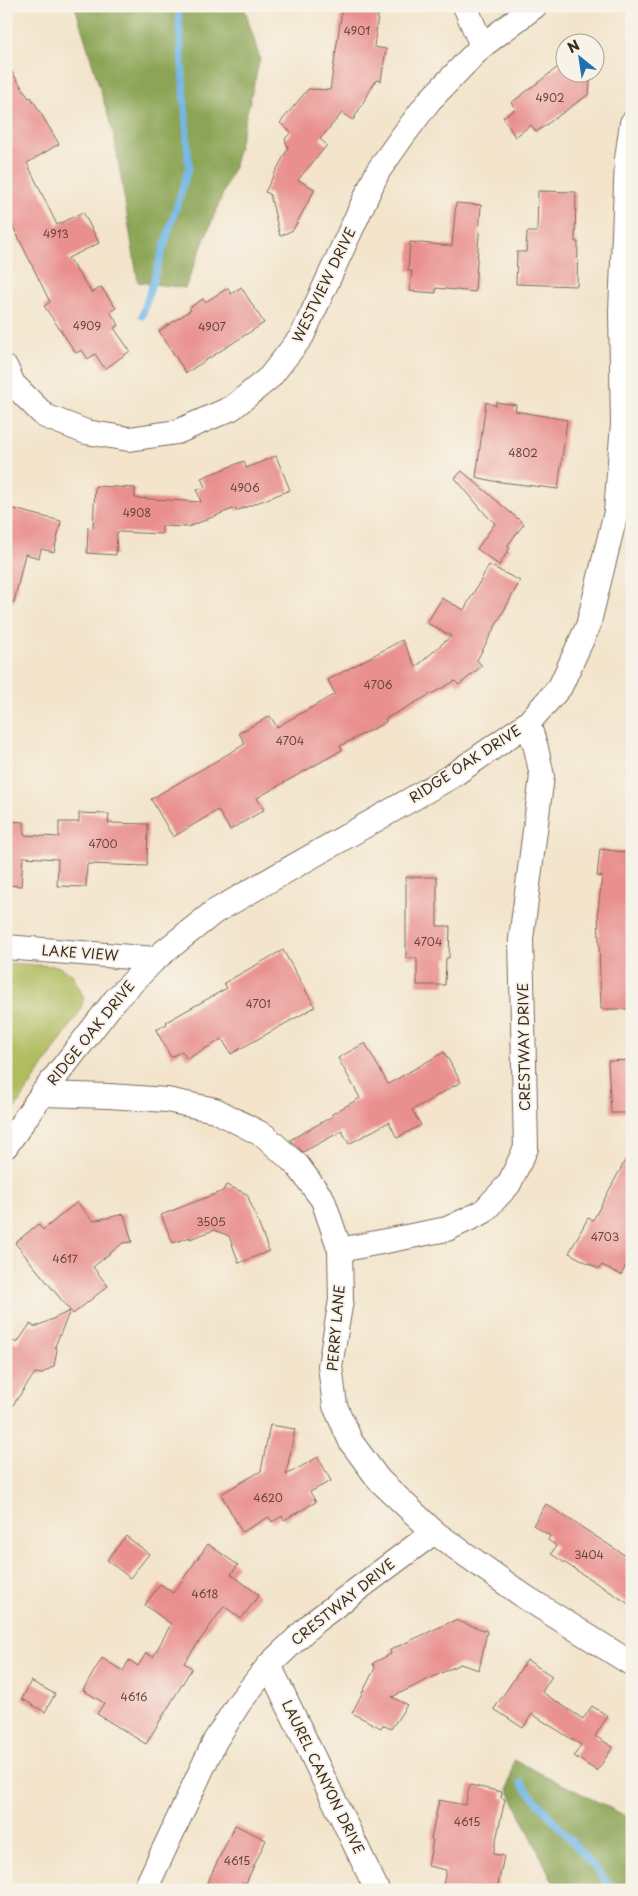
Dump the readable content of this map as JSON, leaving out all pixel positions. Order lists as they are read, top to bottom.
{
  "streets": {
    "street": [
      "WESTVIEW DRIVE",
      "RIDGE OAK DRIVE",
      "LAKE VIEW",
      "CRESTWAY DRIVE",
      "PERRY LANE",
      "LAUREL CANYON DRIVE"
    ]
  },
  "crossings": [
    ["RIDGE OAK DRIVE", "LAKE VIEW"],
    ["RIDGE OAK DRIVE", "CRESTWAY DRIVE"],
    ["RIDGE OAK DRIVE", "PERRY LANE"],
    ["CRESTWAY DRIVE", "PERRY LANE"],
    ["CRESTWAY DRIVE", "LAUREL CANYON DRIVE"]
  ],
  "house_numbers": [
    "4901",
    "4902",
    "4913",
    "4909",
    "4907",
    "4802",
    "4906",
    "4908",
    "4706",
    "4704",
    "4700",
    "4704",
    "4701",
    "3505",
    "4703",
    "4617",
    "4620",
    "3404",
    "4618",
    "4616",
    "4615",
    "4615"
  ],
  "north": "top left"
}
